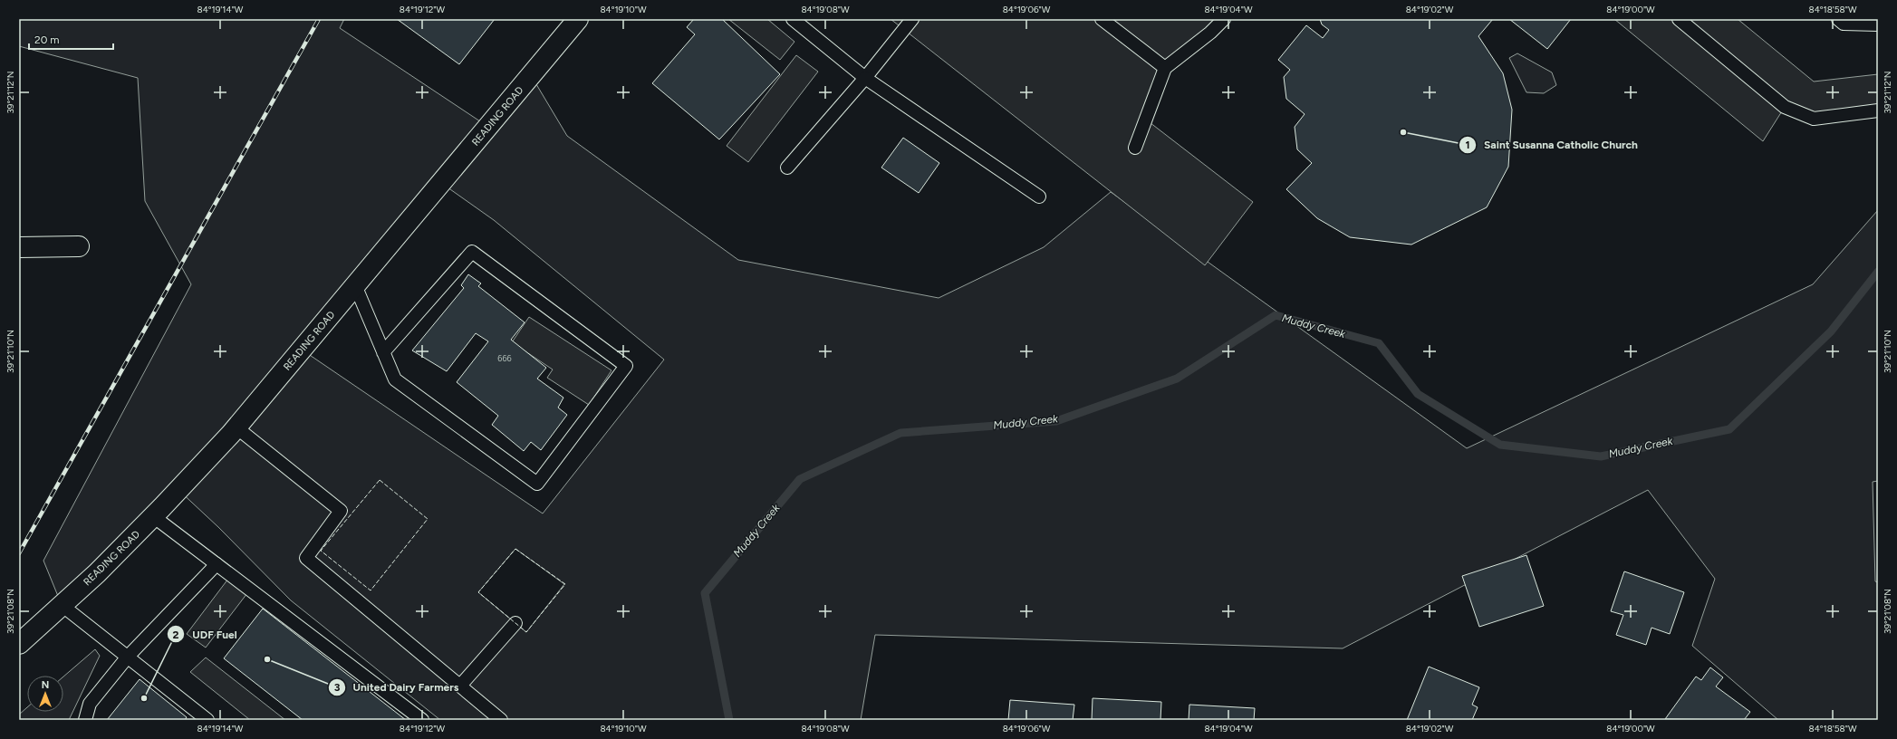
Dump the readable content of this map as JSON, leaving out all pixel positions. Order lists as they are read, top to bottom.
{
  "streets": {
    "main road": ["READING ROAD"]
  },
  "water": ["Muddy Creek"],
  "places": ["Saint Susanna Catholic Church", "United Dairy Farmers", "UDF Fuel"],
  "house_numbers": ["666"],
  "scale_bar": "20 m",
  "north": "top",
  "coordinates": [
    "84°19'14\"W",
    "84°19'12\"W",
    "84°19'10\"W",
    "84°19'08\"W",
    "84°19'06\"W",
    "84°19'04\"W",
    "84°19'02\"W",
    "84°19'00\"W",
    "84°18'58\"W",
    "39°21'12\"N",
    "39°21'10\"N",
    "39°21'08\"N"
  ]
}
